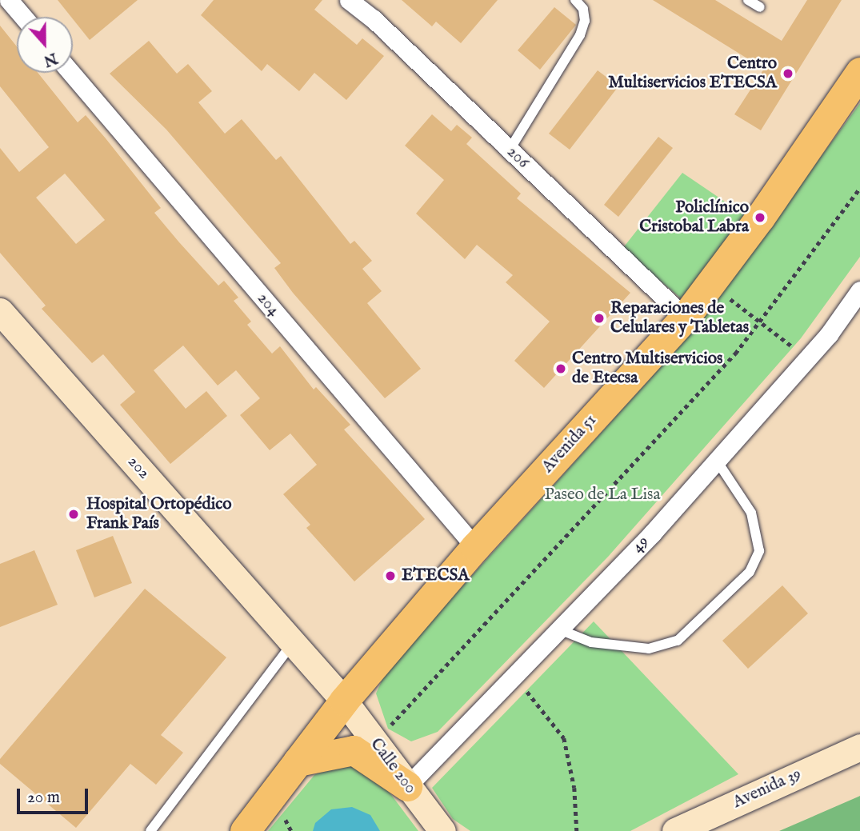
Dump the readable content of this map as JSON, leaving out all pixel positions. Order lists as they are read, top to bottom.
{
  "streets": {
    "main road": ["Avenida 51"],
    "street": [
      "206",
      "204",
      "202",
      "49",
      "Calle 200",
      "Avenida 39"
    ]
  },
  "crossings": [
    ["206", "Avenida 51"],
    ["204", "Avenida 51"],
    ["Avenida 51", "202"],
    ["Avenida 51", "Calle 200"],
    ["202", "Calle 200"],
    ["49", "Calle 200"]
  ],
  "parks": ["Paseo de La Lisa"],
  "places": [
    "Centro Multiservicios ETECSA",
    "Policlínico Cristobal Labra",
    "Reparaciones de Celulares y Tabletas",
    "Centro Multiservicios de Etecsa",
    "Hospital Ortopédico Frank País",
    "ETECSA"
  ],
  "scale_bar": "20 m",
  "north": "bottom"
}
